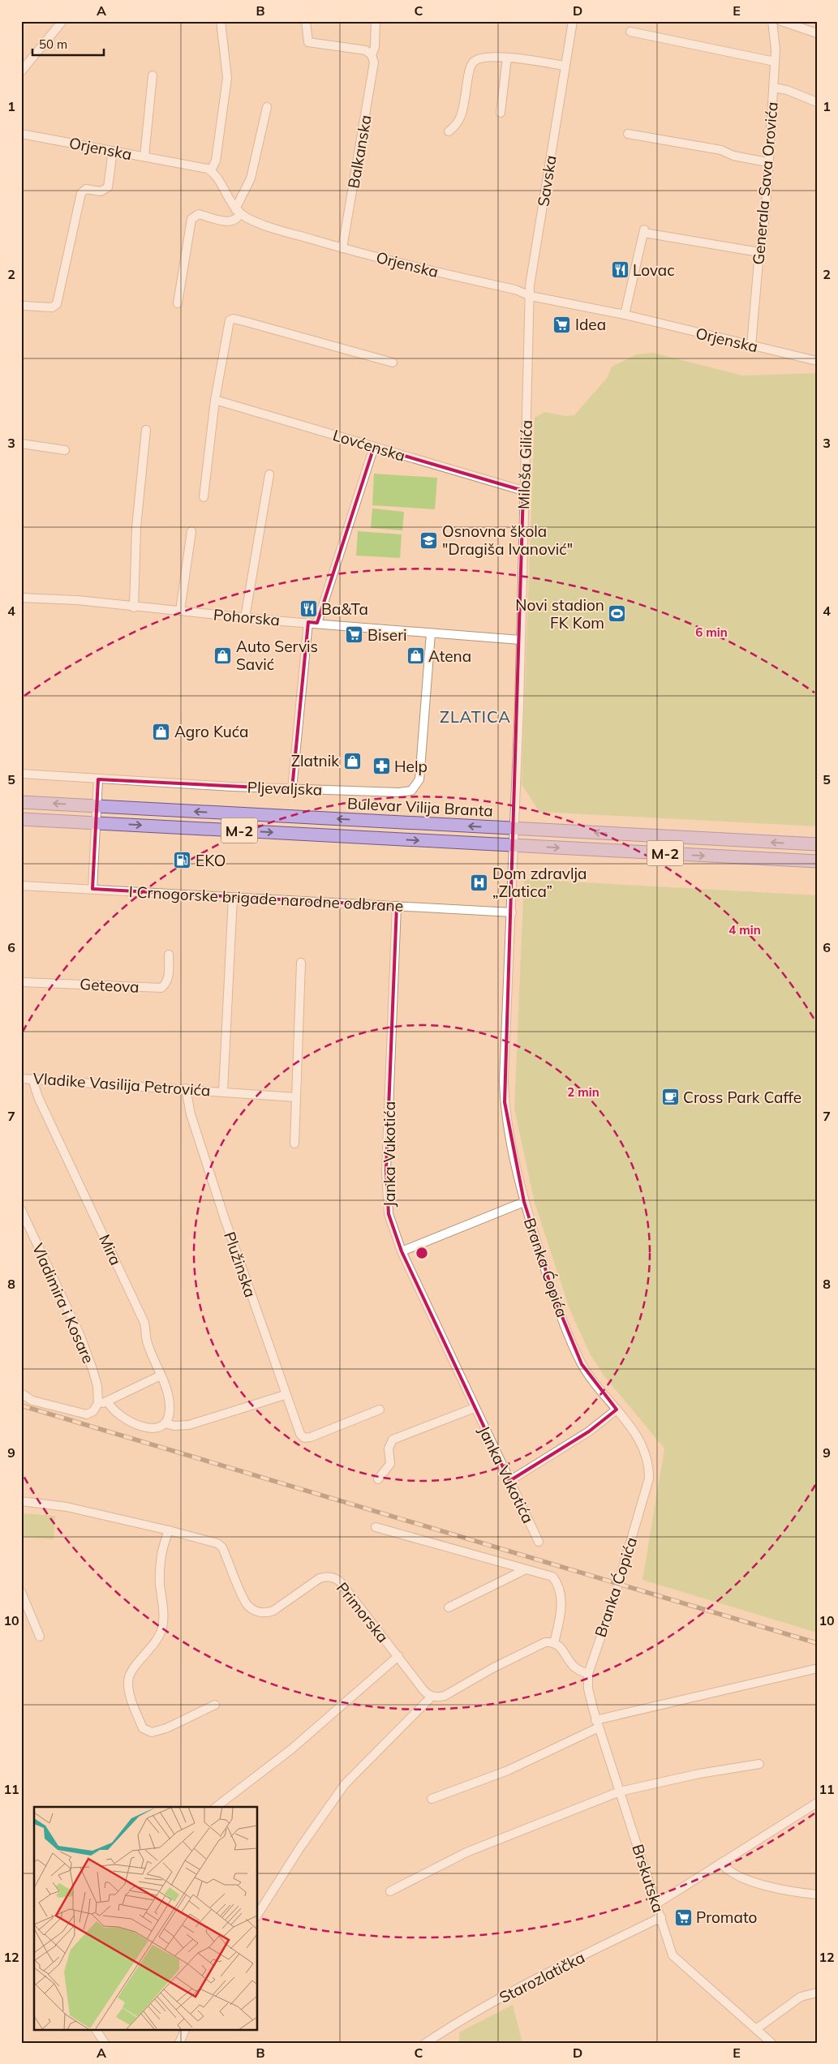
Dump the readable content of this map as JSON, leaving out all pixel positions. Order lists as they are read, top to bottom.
{
  "streets": {
    "main road": ["Bulevar Vilija Branta", "M-2"],
    "street": [
      "Orjenska",
      "Balkanska",
      "Savska",
      "Generala Sava Orovića",
      "Lovćenska",
      "Miloša Gilića",
      "Pohorska",
      "Pljevaljska",
      "I Crnogorske brigade narodne odbrane",
      "Geteova",
      "Vladike Vasilija Petrovića",
      "Janka Vukotića",
      "Mira",
      "Plužinska",
      "Branka Ćopića",
      "Vladimira i Kosare",
      "Primorska",
      "Brskutska",
      "Starozlatička"
    ]
  },
  "crossings": [
    ["Orjenska", "Balkanska"],
    ["Orjenska", "Savska"],
    ["Orjenska", "Generala Sava Orovića"],
    ["Orjenska", "Miloša Gilića"],
    ["Savska", "Miloša Gilića"],
    ["Lovćenska", "Miloša Gilića"],
    ["Miloša Gilića", "Pohorska"],
    ["Miloša Gilića", "Bulevar Vilija Branta"],
    ["Miloša Gilića", "Branka Ćopića"],
    ["Pohorska", "Pljevaljska"],
    ["Bulevar Vilija Branta", "Branka Ćopića"],
    ["M-2", "Branka Ćopića"],
    ["I Crnogorske brigade narodne odbrane", "Janka Vukotića"],
    ["I Crnogorske brigade narodne odbrane", "Branka Ćopića"],
    ["Vladike Vasilija Petrovića", "Mira"],
    ["Vladike Vasilija Petrovića", "Plužinska"],
    ["Branka Ćopića", "Brskutska"],
    ["Brskutska", "Starozlatička"]
  ],
  "districts": ["ZLATICA"],
  "places": {
    "restaurant": ["Lovac", "Ba&Ta"],
    "supermarket": ["Idea", "Biseri", "Promato"],
    "school or university": ["Osnovna škola \"Dragiša Ivanović\""],
    "sports": ["Novi stadion FK Kom"],
    "shop": [
      "Auto Servis Savić",
      "Atena",
      "Agro Kuća",
      "Zlatnik"
    ],
    "pharmacy": ["Help"],
    "fuel station": ["EKO"],
    "hospital": ["Dom zdravlja „Zlatica”"],
    "cafe": ["Cross Park Caffe"]
  },
  "scale_bar": "50 m",
  "grid": {
    "columns": [
      "A",
      "B",
      "C",
      "D",
      "E"
    ],
    "rows": [
      "1",
      "2",
      "3",
      "4",
      "5",
      "6",
      "7",
      "8",
      "9",
      "10",
      "11",
      "12"
    ]
  },
  "rings": ["6 min", "4 min", "2 min"]
}
